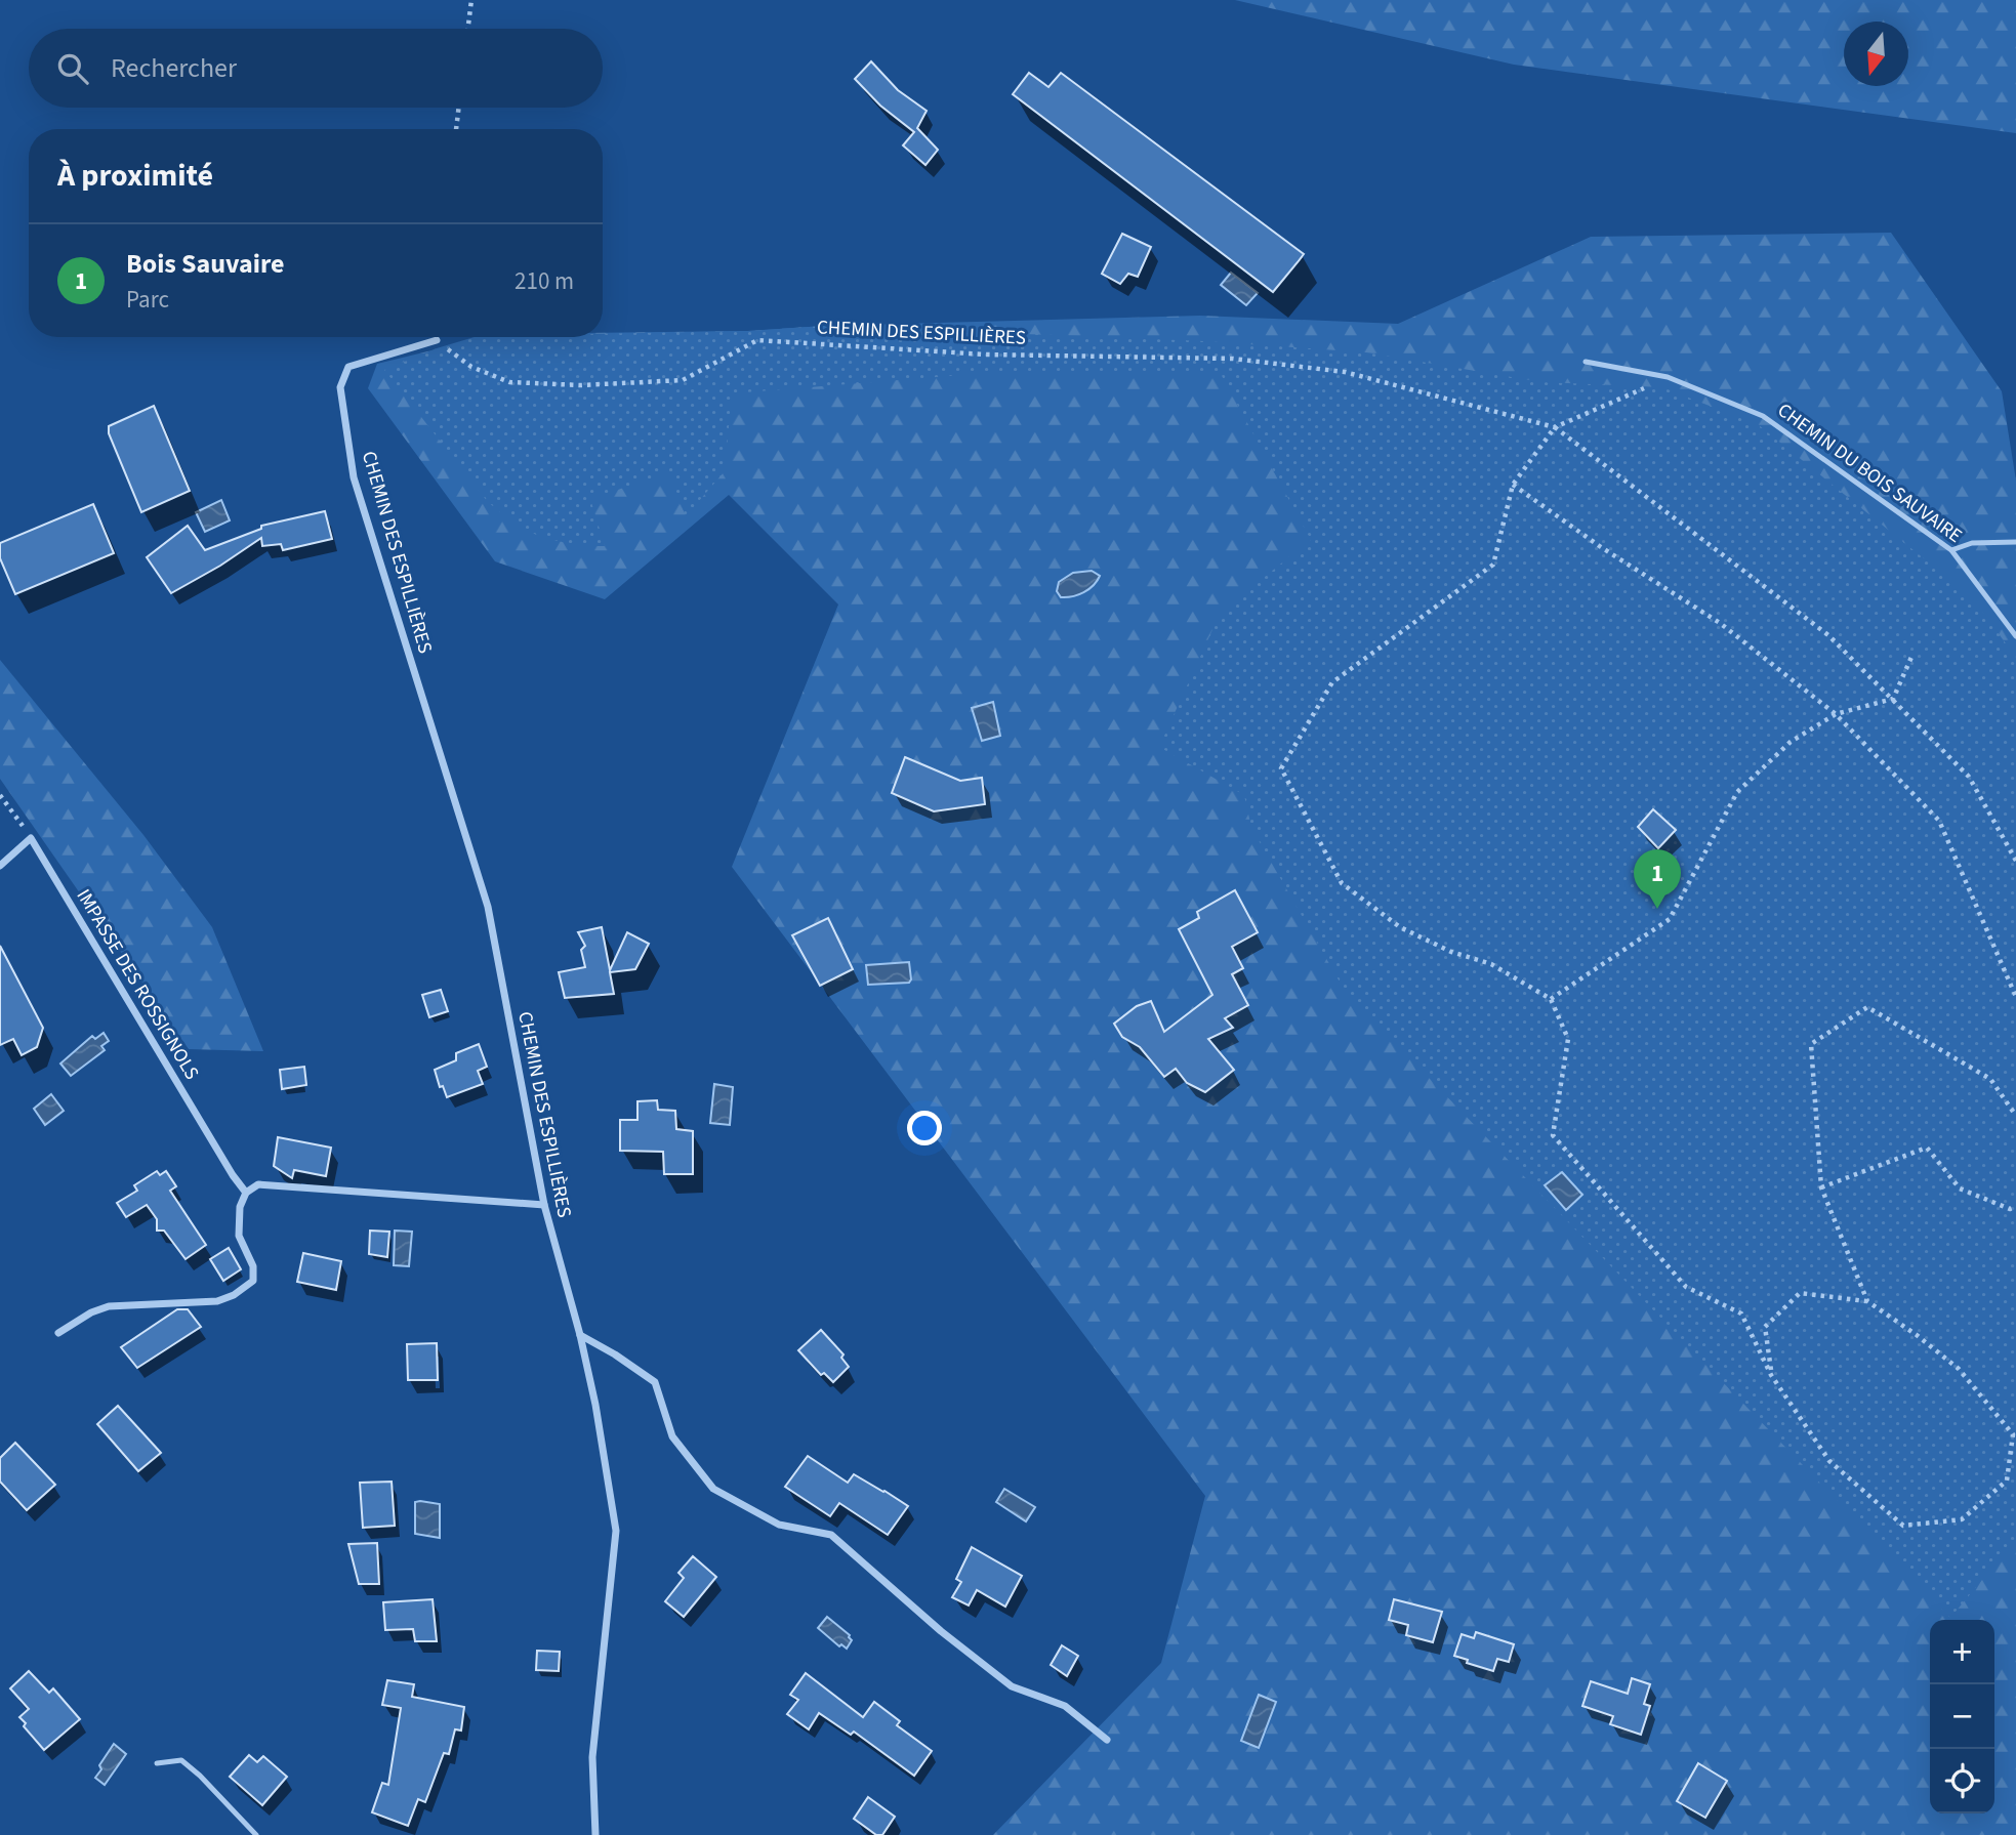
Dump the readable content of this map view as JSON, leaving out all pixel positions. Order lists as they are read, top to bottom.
{
  "streets": {
    "street": ["CHEMIN DES ESPILLIÈRES", "IMPASSE DES ROSSIGNOLS"],
    "lane": ["CHEMIN DU BOIS SAUVAIRE"]
  },
  "north": "bottom",
  "page": {
    "search": "Rechercher",
    "heading": "À proximité",
    "list": [
      {
        "mark": "1",
        "name": "Bois Sauvaire",
        "note": "Parc",
        "value": "210 m"
      }
    ],
    "pins": "1",
    "map_buttons": ["+", "−"]
  }
}
